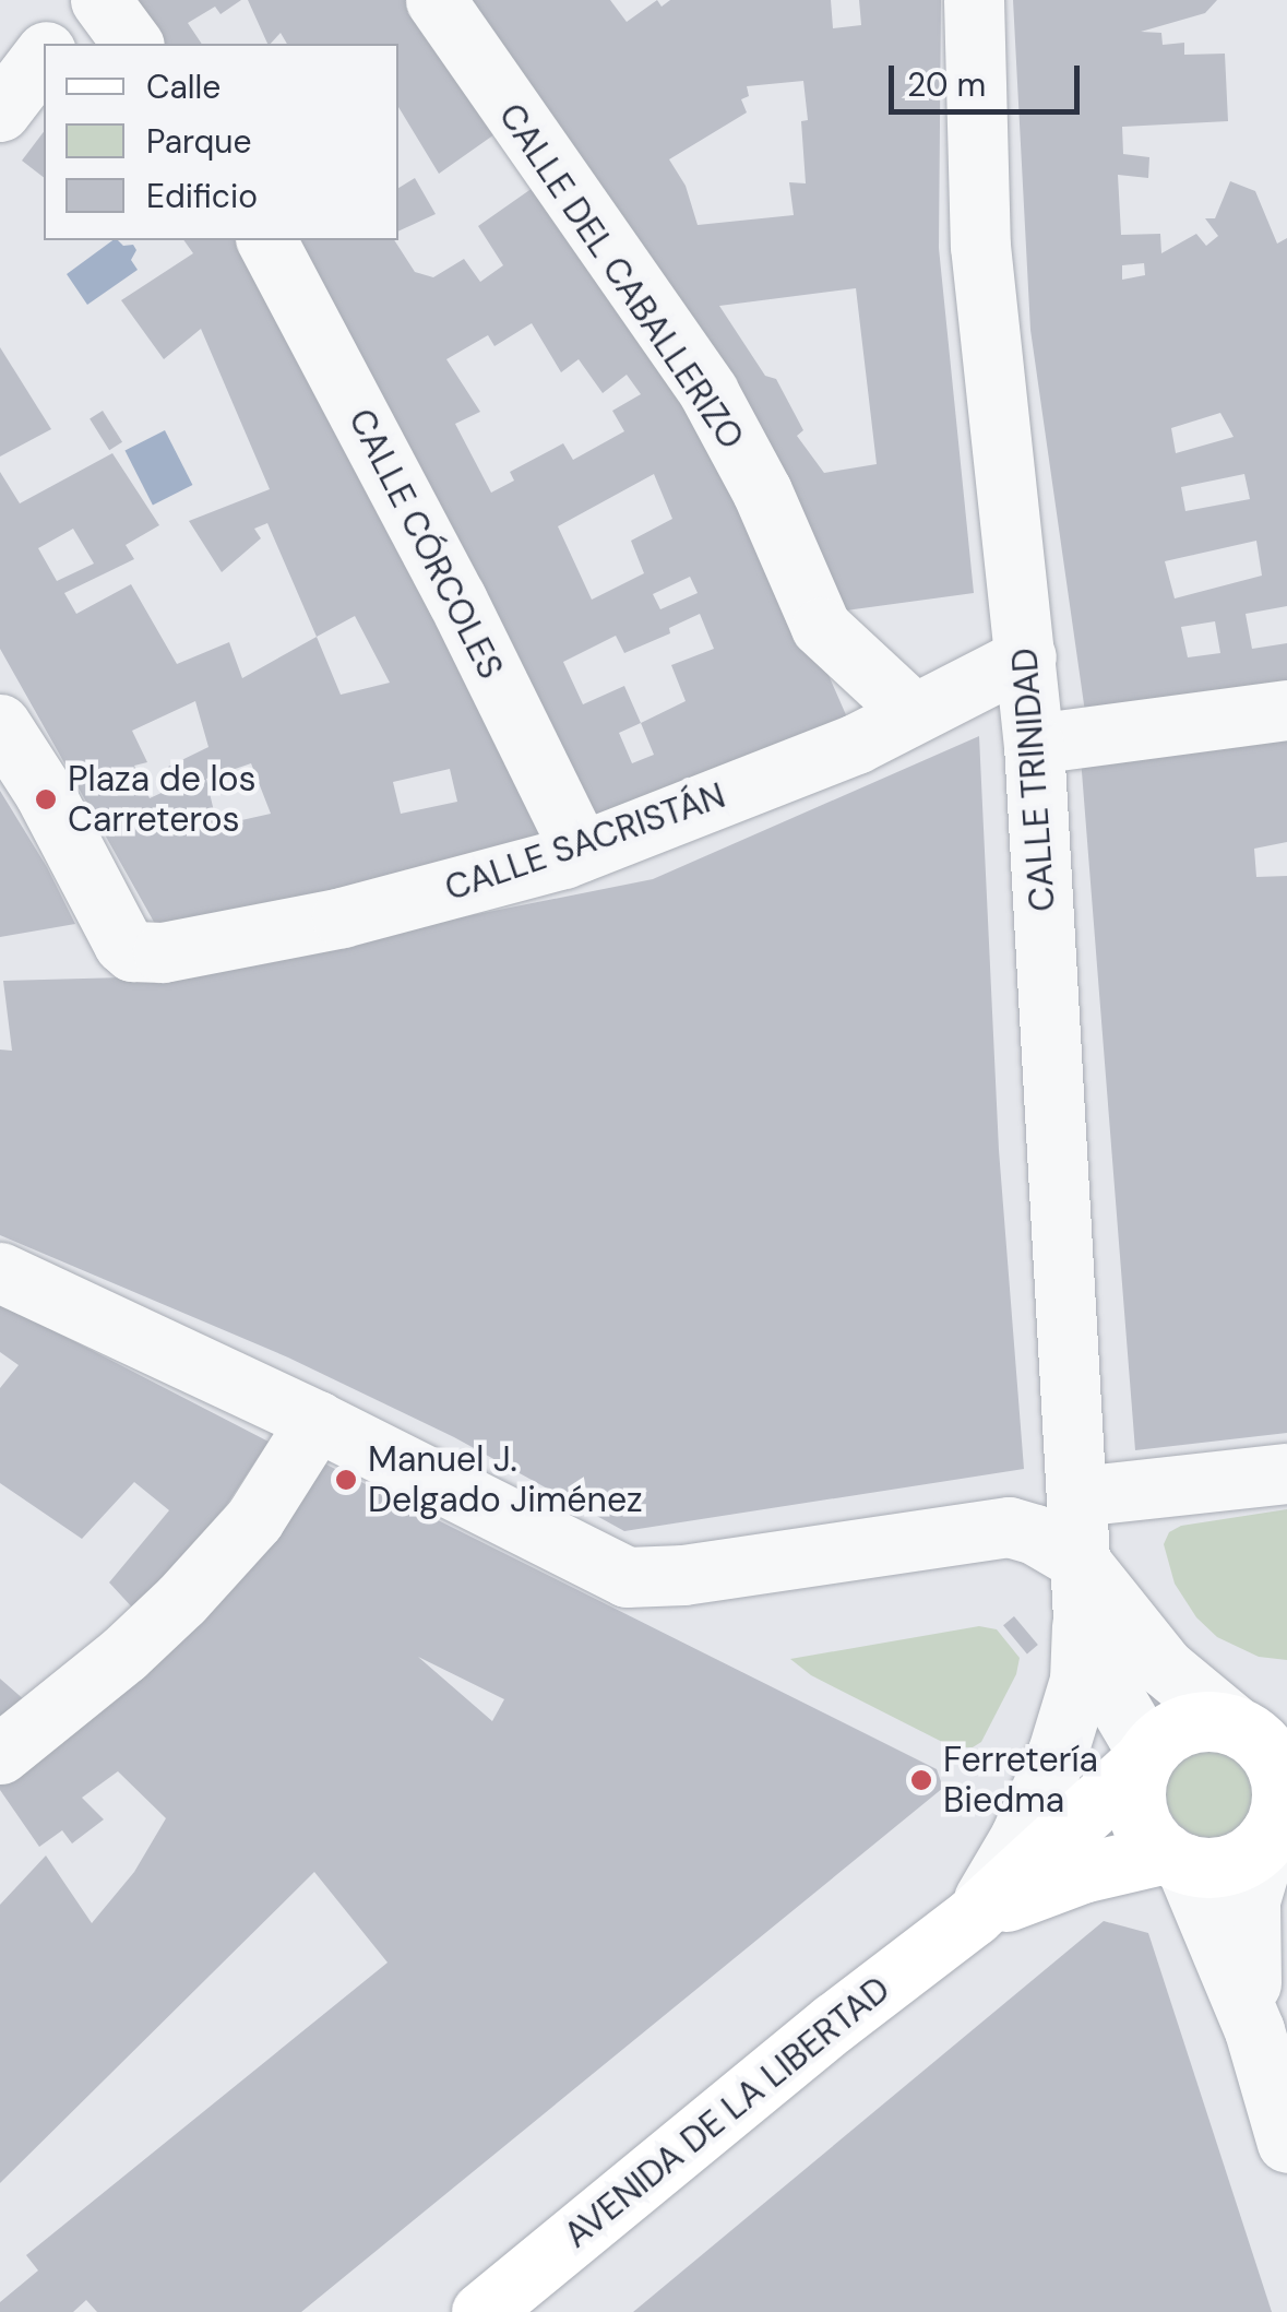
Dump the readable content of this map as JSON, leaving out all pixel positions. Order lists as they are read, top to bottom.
{
  "streets": {
    "main road": ["AVENIDA DE LA LIBERTAD"],
    "street": [
      "CALLE DEL CABALLERIZO",
      "CALLE CÓRCOLES",
      "CALLE TRINIDAD",
      "CALLE SACRISTÁN"
    ]
  },
  "crossings": [
    ["CALLE DEL CABALLERIZO", "CALLE SACRISTÁN"],
    ["CALLE CÓRCOLES", "CALLE SACRISTÁN"],
    ["CALLE TRINIDAD", "CALLE SACRISTÁN"],
    ["CALLE TRINIDAD", "AVENIDA DE LA LIBERTAD"]
  ],
  "places": ["Plaza de los Carreteros", "Manuel J. Delgado Jiménez", "Ferretería Biedma"],
  "legend": ["Calle", "Parque", "Edificio"],
  "scale_bar": "20 m"
}
